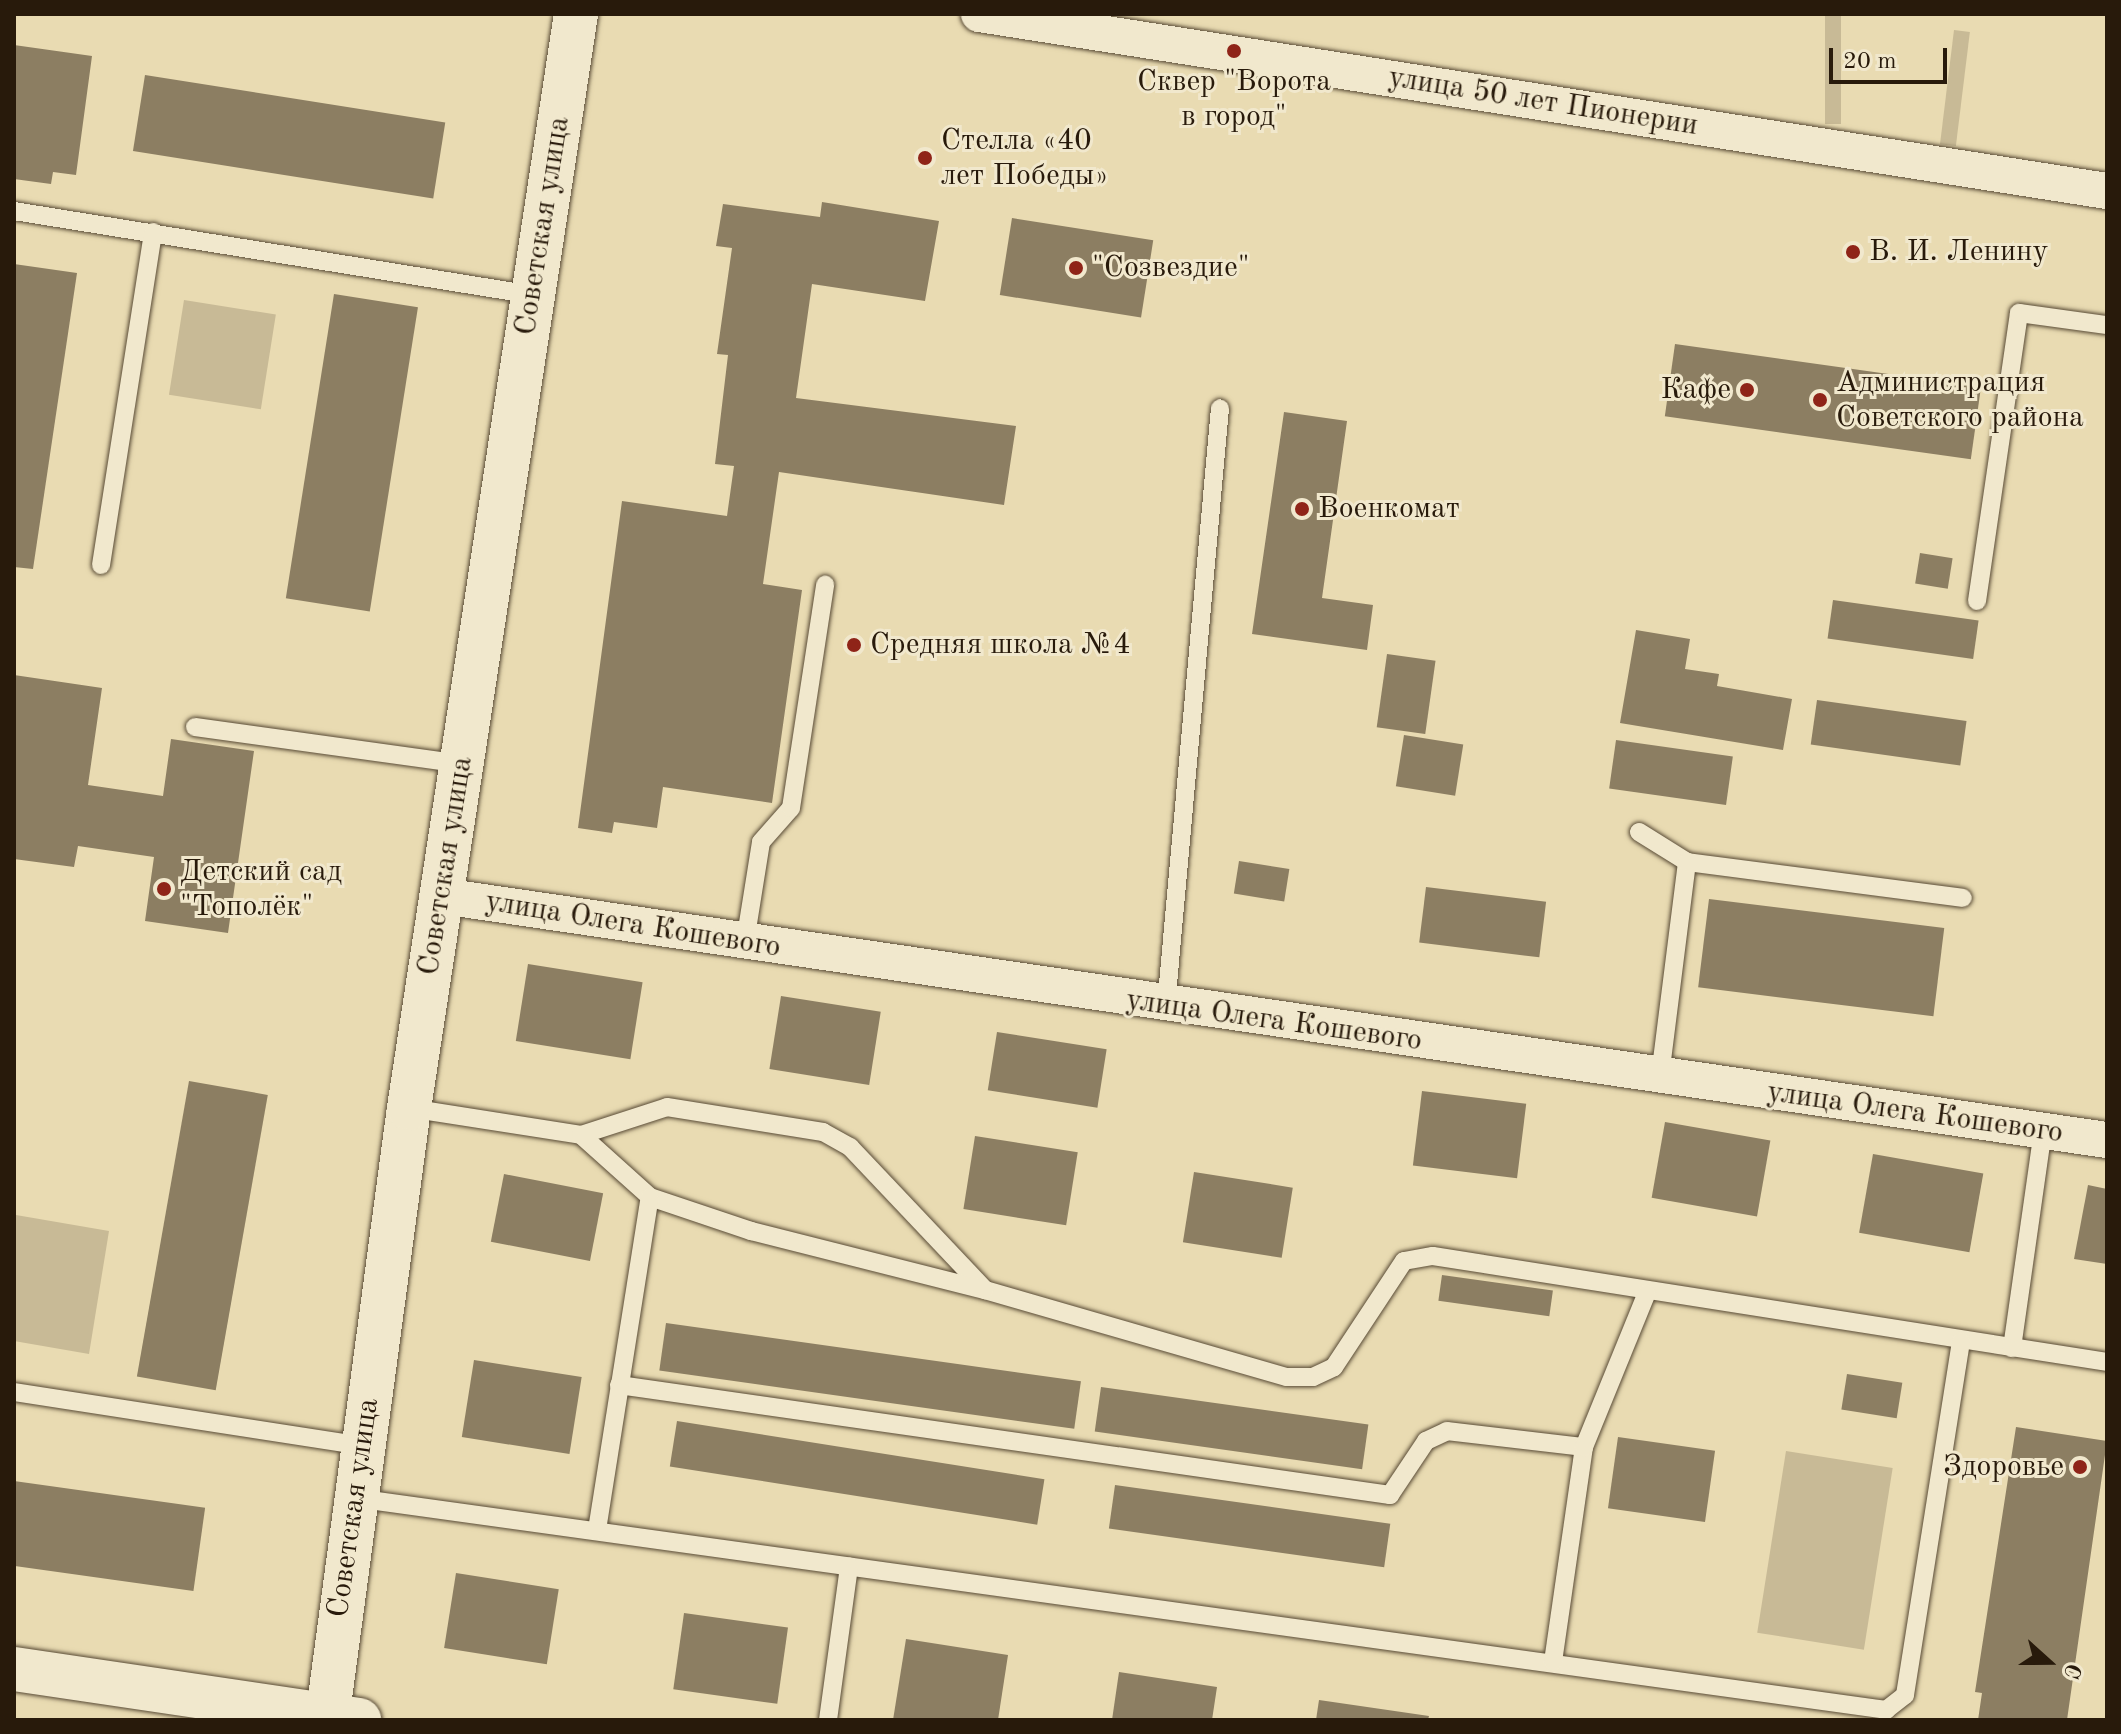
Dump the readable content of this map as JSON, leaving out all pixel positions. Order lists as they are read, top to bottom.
{
  "streets": {
    "street": ["улица 50 лет Пионерии", "Советская улица", "улица Олега Кошевого"]
  },
  "crossings": [
    ["Советская улица", "улица Олега Кошевого"]
  ],
  "places": [
    "Сквер \"Ворота в город\"",
    "Стелла «40 лет Победы»",
    "В. И. Ленину",
    "\"Созвездие\"",
    "Кафе",
    "Администрация Советского района",
    "Военкомат",
    "Средняя школа №4",
    "Детский сад \"Тополёк\"",
    "Здоровье"
  ],
  "scale_bar": "20 m",
  "north": "right"
}
